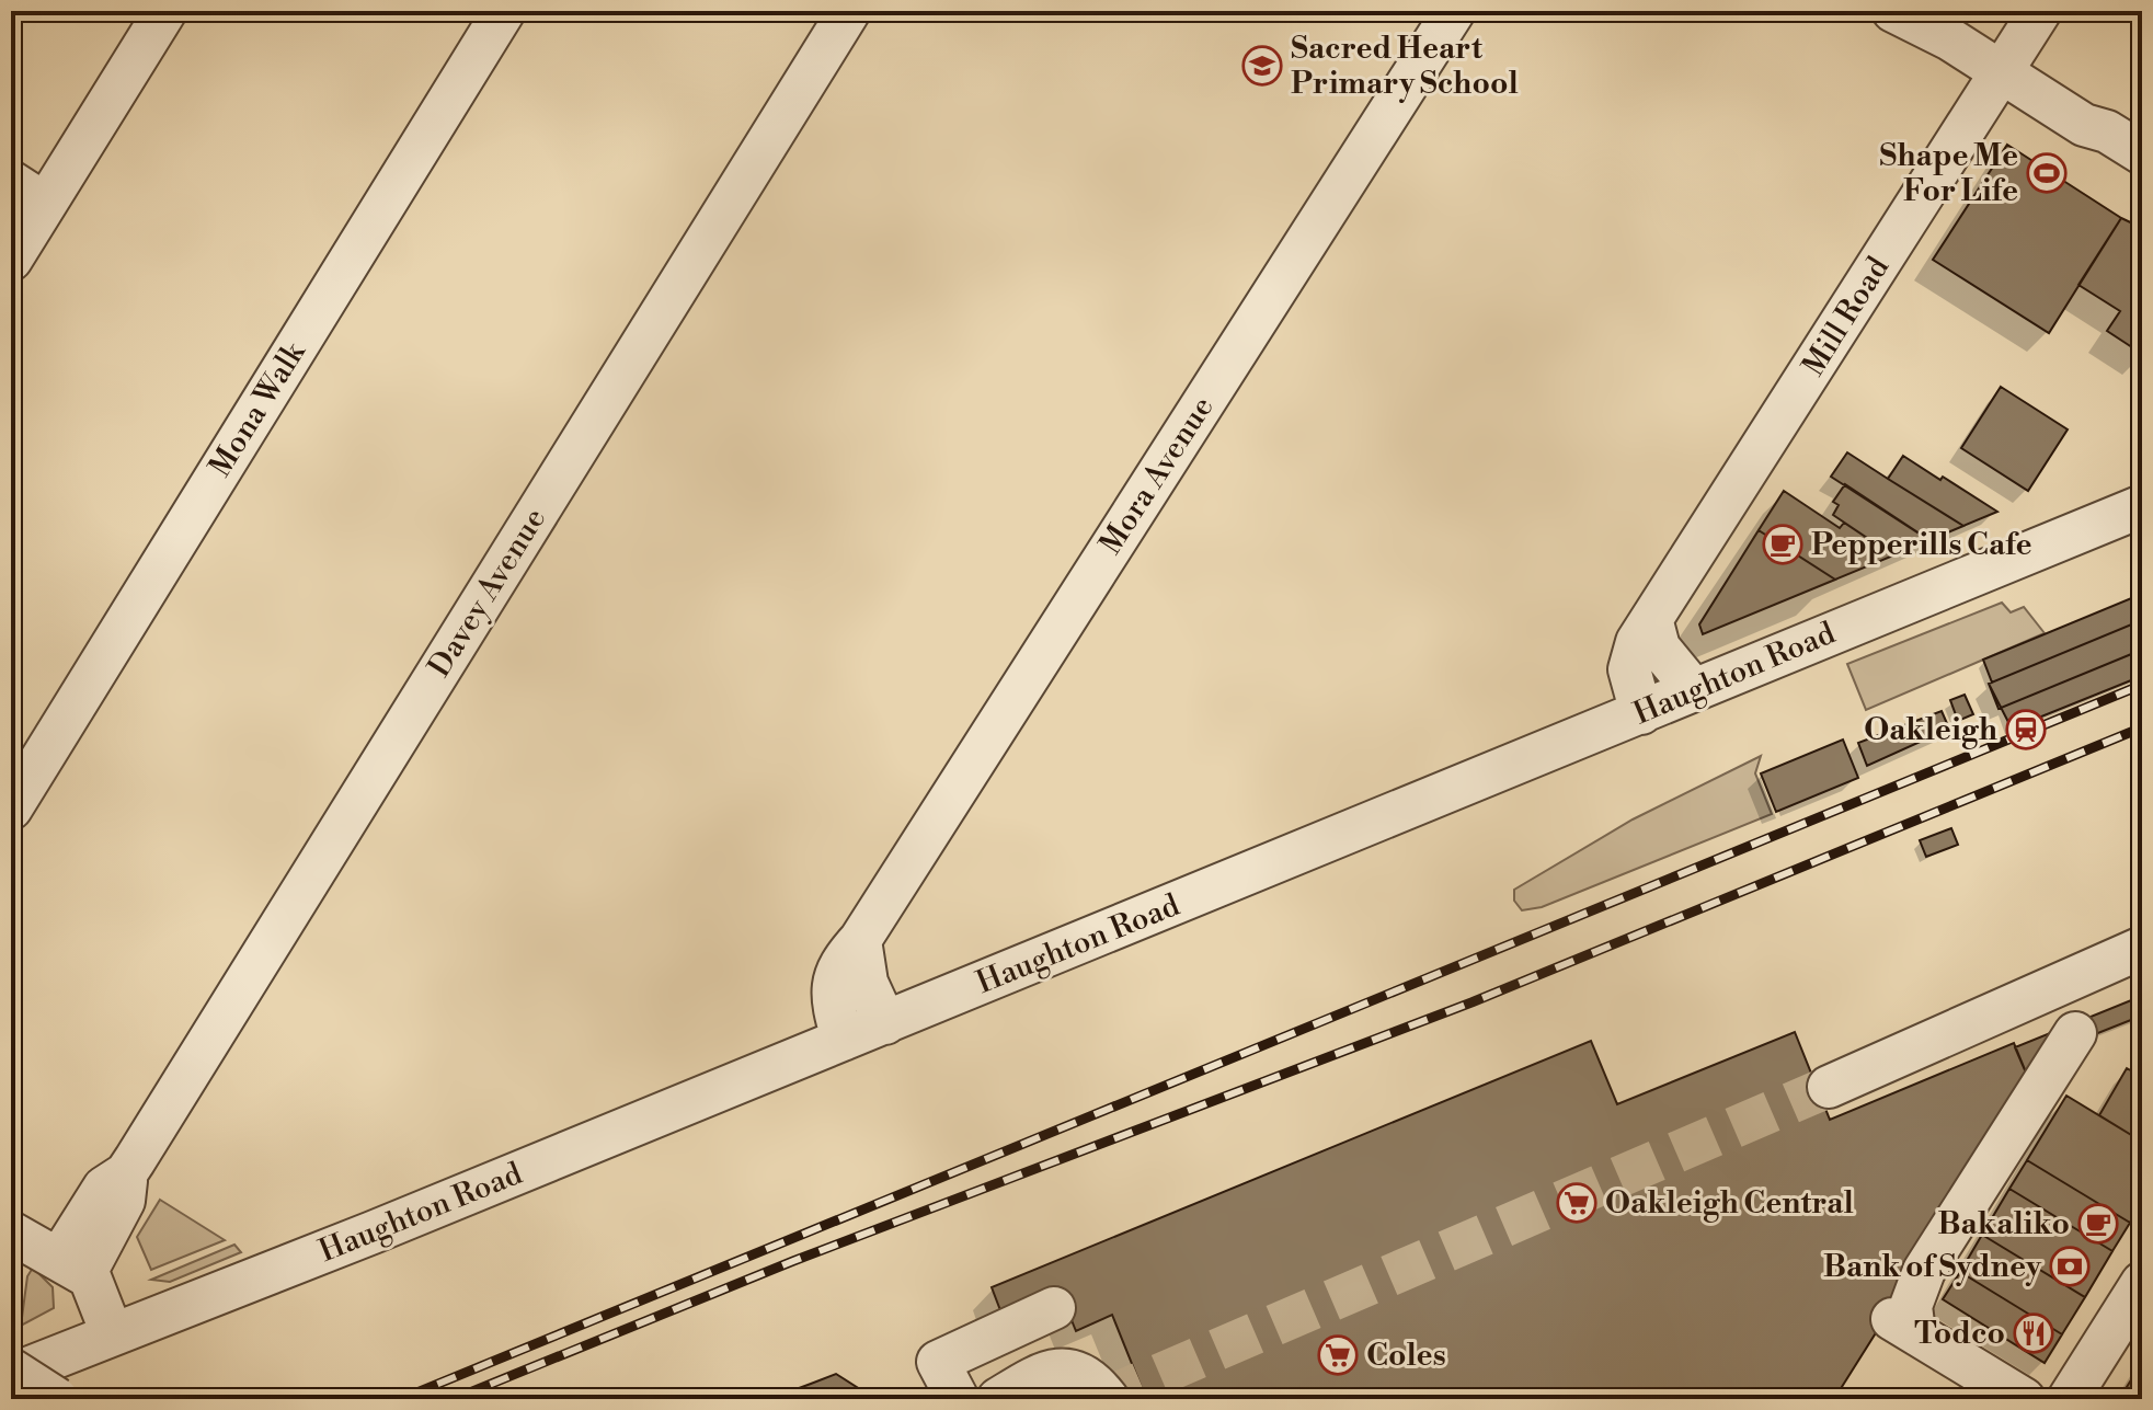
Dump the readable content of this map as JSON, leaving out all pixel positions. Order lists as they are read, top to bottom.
{
  "streets": {
    "street": [
      "Mill Road",
      "Mona Walk",
      "Mora Avenue",
      "Davey Avenue",
      "Haughton Road"
    ]
  },
  "crossings": [
    ["Mill Road", "Haughton Road"],
    ["Mora Avenue", "Haughton Road"]
  ],
  "places": {
    "school or university": ["Sacred Heart Primary School"],
    "sports": ["Shape Me For Life"],
    "cafe": ["Pepperills Cafe", "Bakaliko"],
    "station": ["Oakleigh"],
    "supermarket": ["Oakleigh Central", "Coles"],
    "bank": ["Bank of Sydney"],
    "restaurant": ["Todco"]
  }
}
